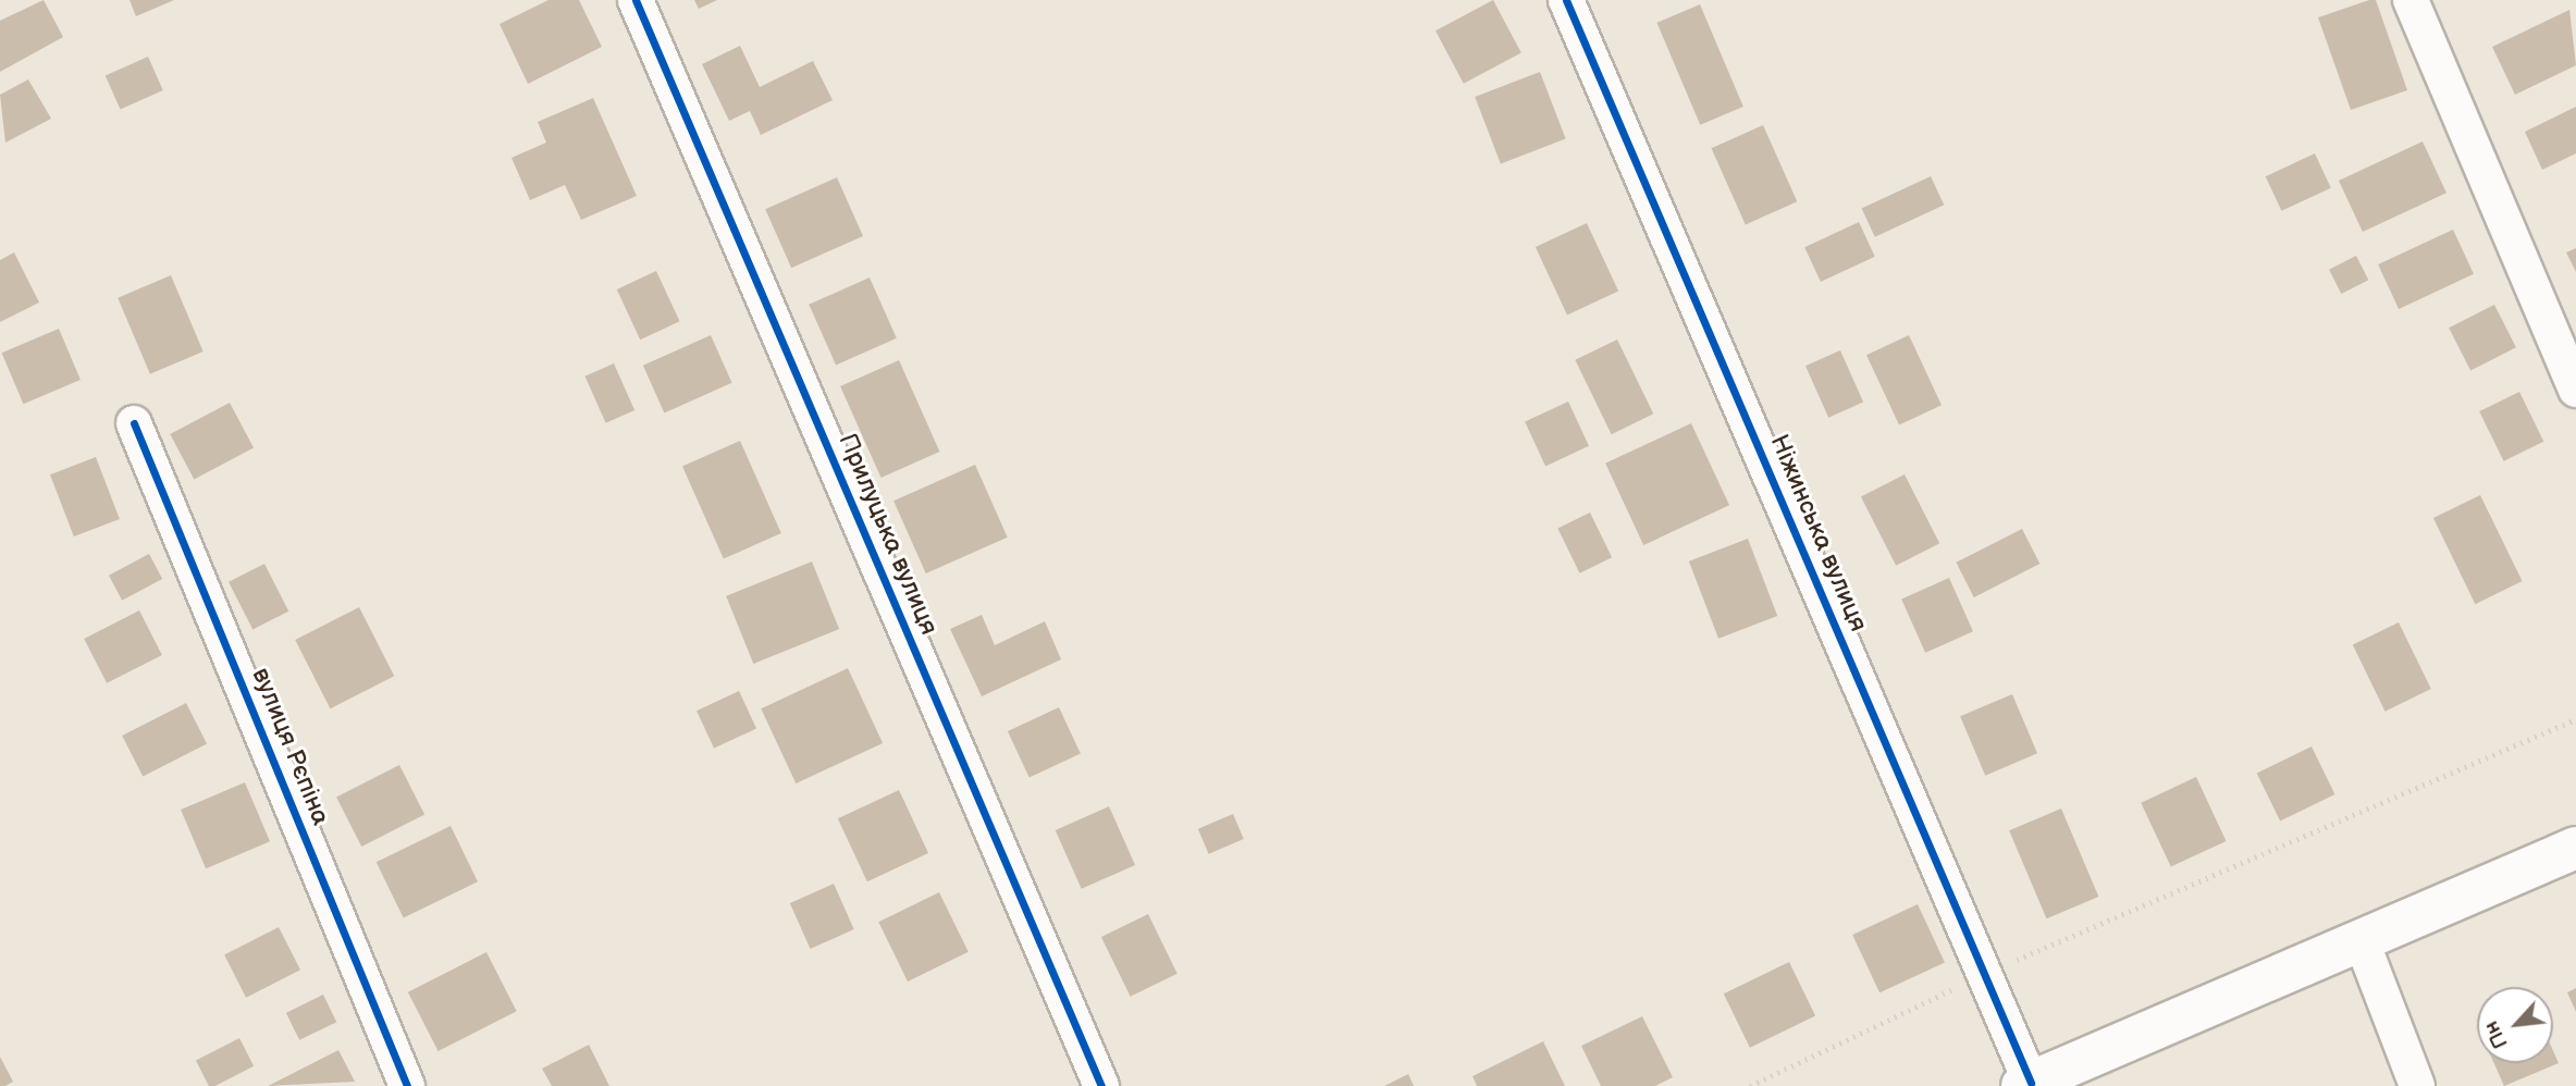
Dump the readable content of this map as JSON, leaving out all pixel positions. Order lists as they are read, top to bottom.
{
  "streets": {
    "street": ["Ніжинська вулиця", "Прилуцька вулиця", "вулиця Рєпіна"]
  },
  "north": "bottom left"
}
